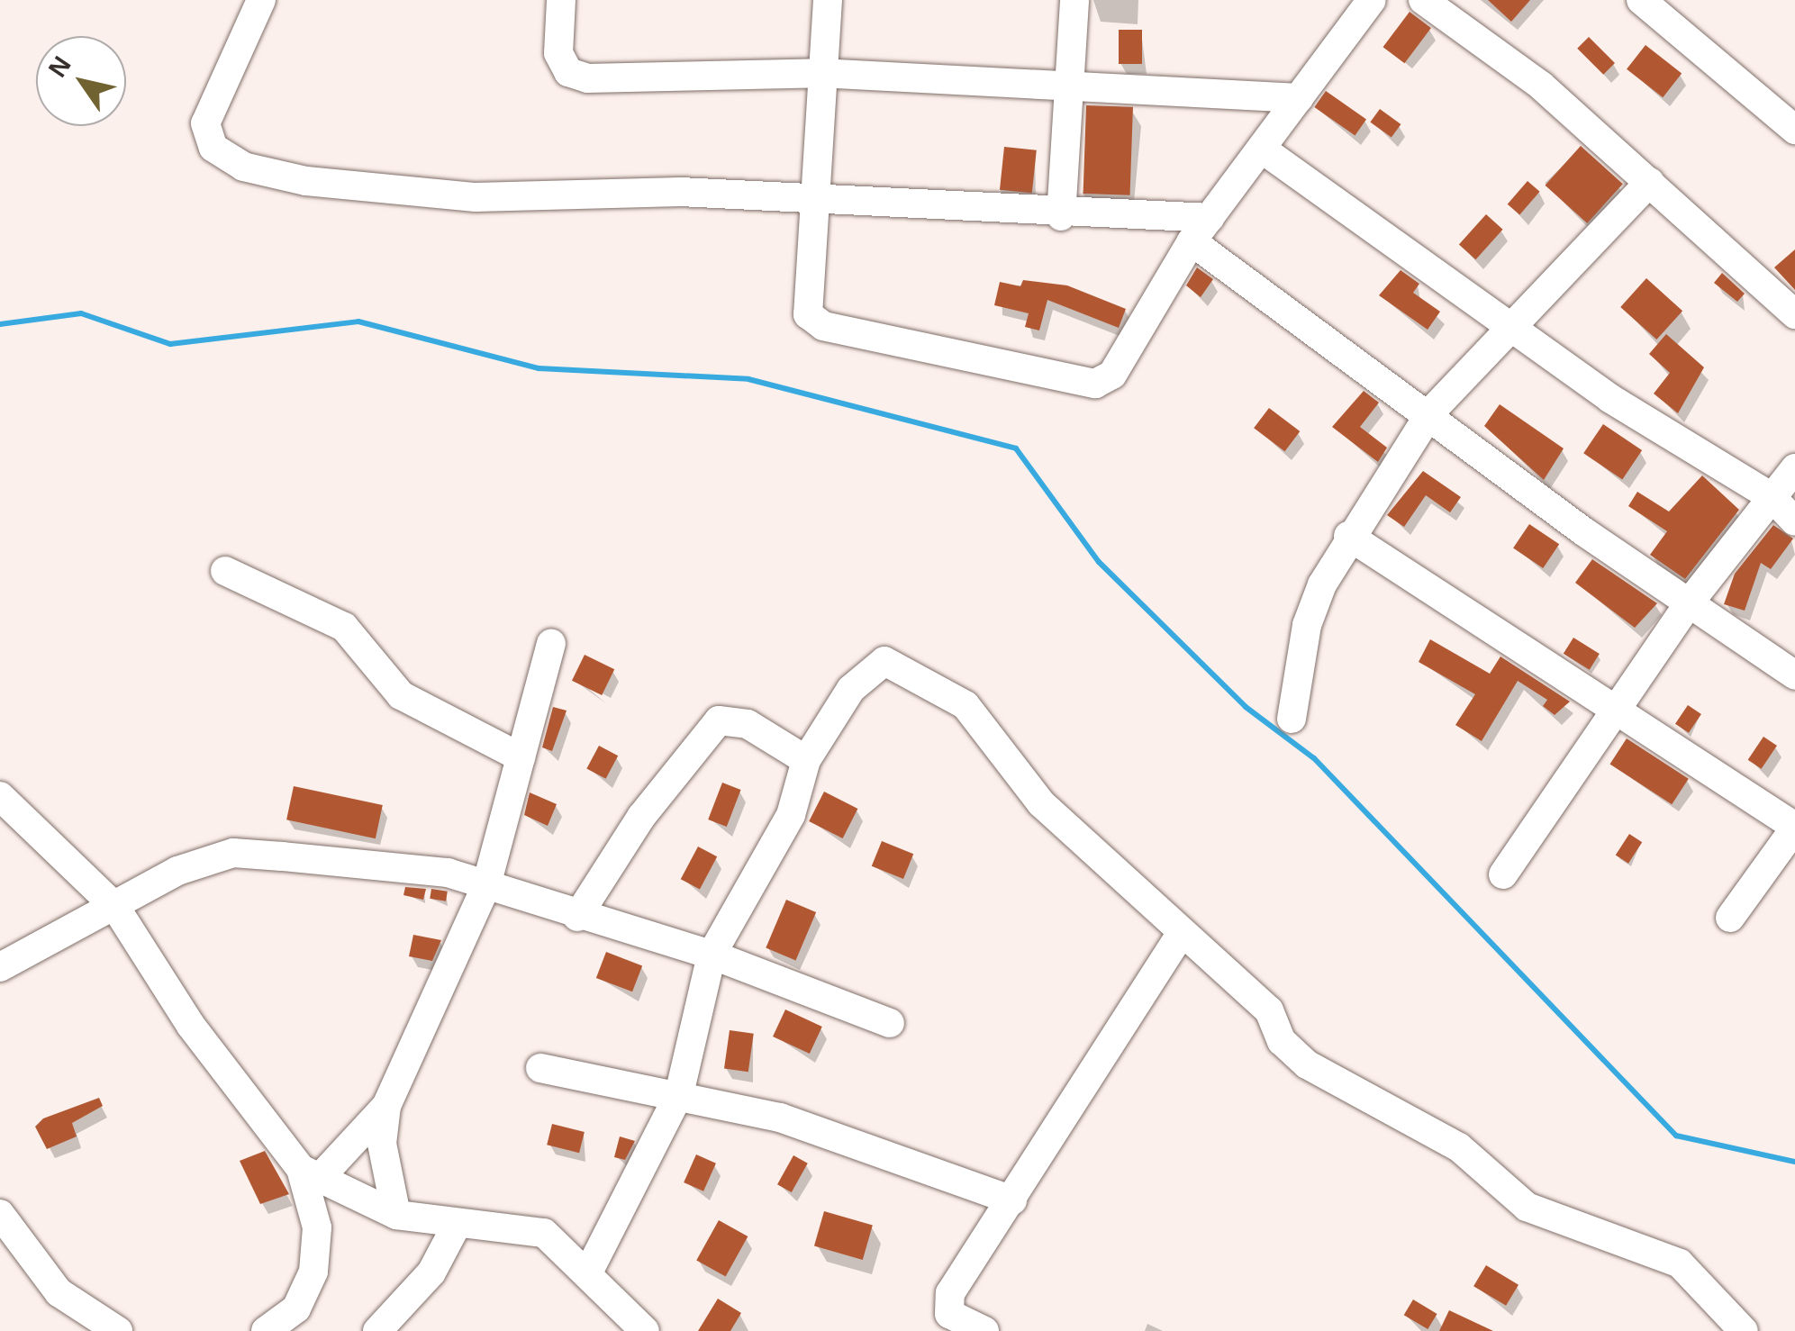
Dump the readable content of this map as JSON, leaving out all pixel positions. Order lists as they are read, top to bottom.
{
  "north": "top left"
}
